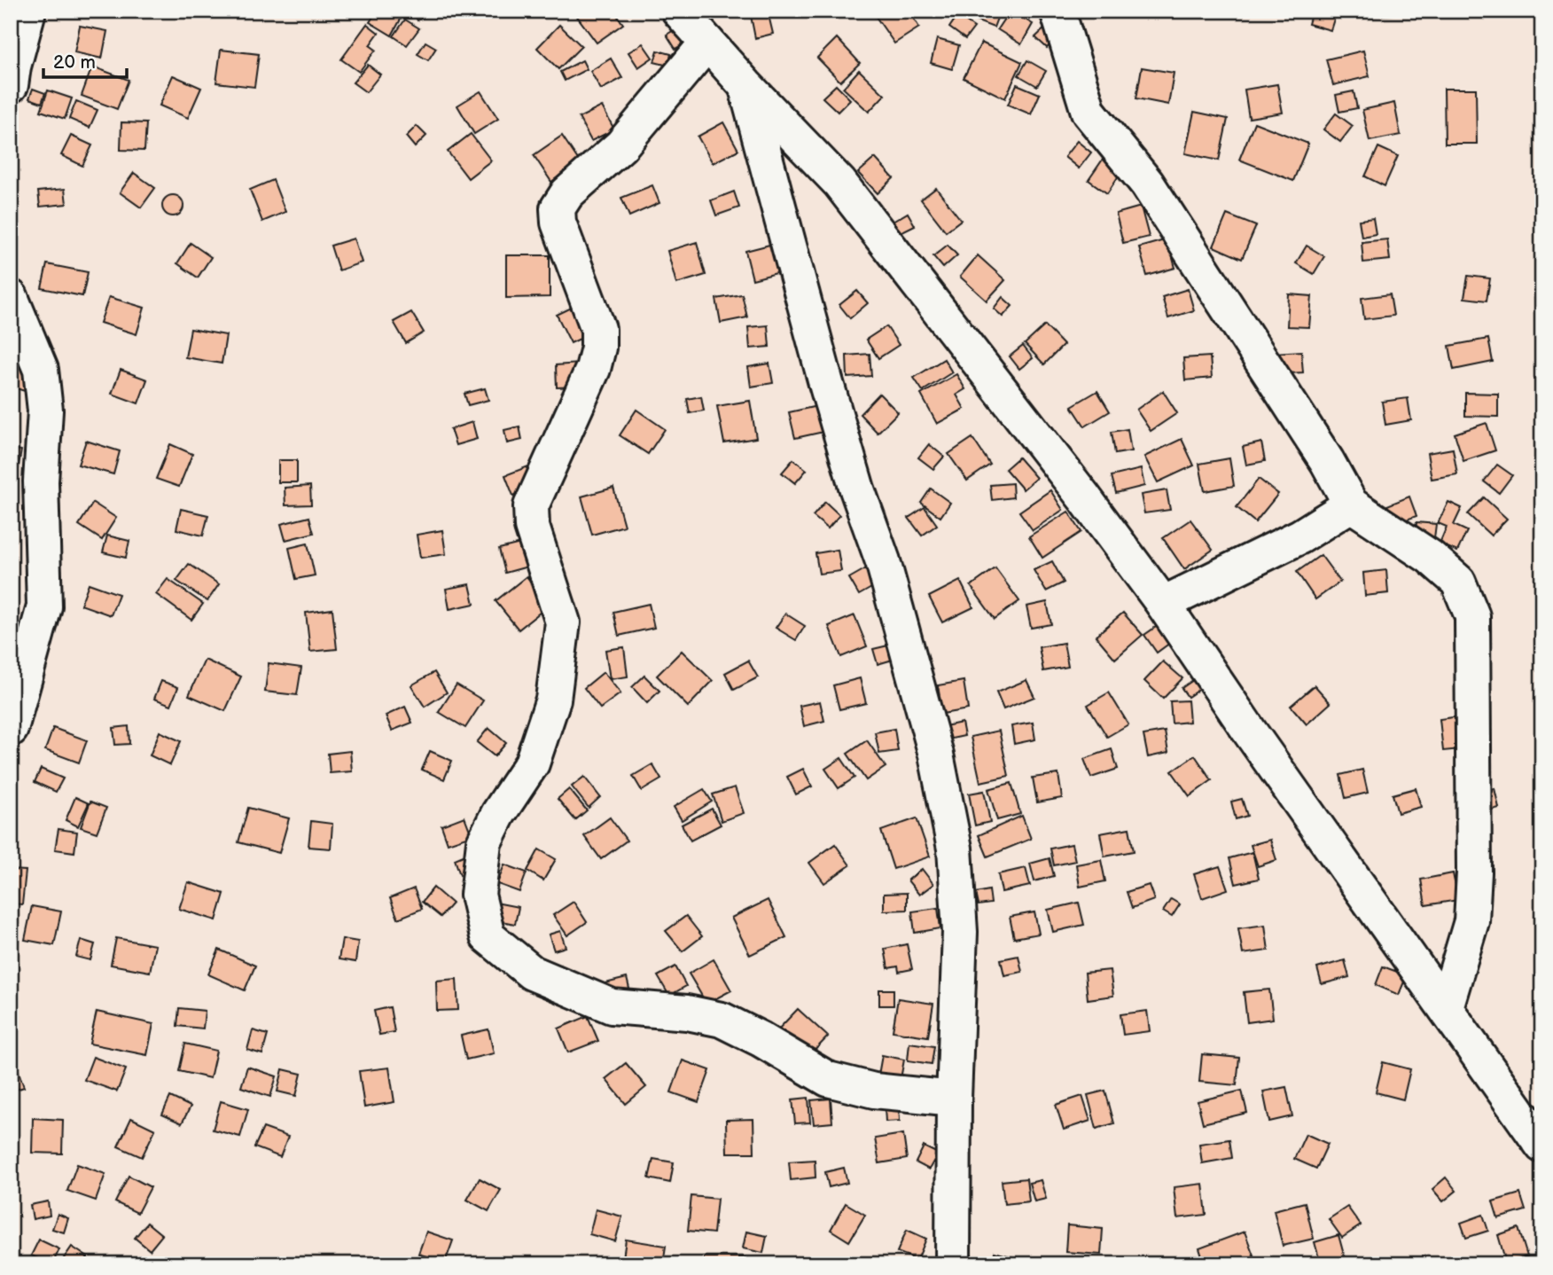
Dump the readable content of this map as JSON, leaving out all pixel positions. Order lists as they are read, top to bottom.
{
  "scale_bar": "20 m"
}
